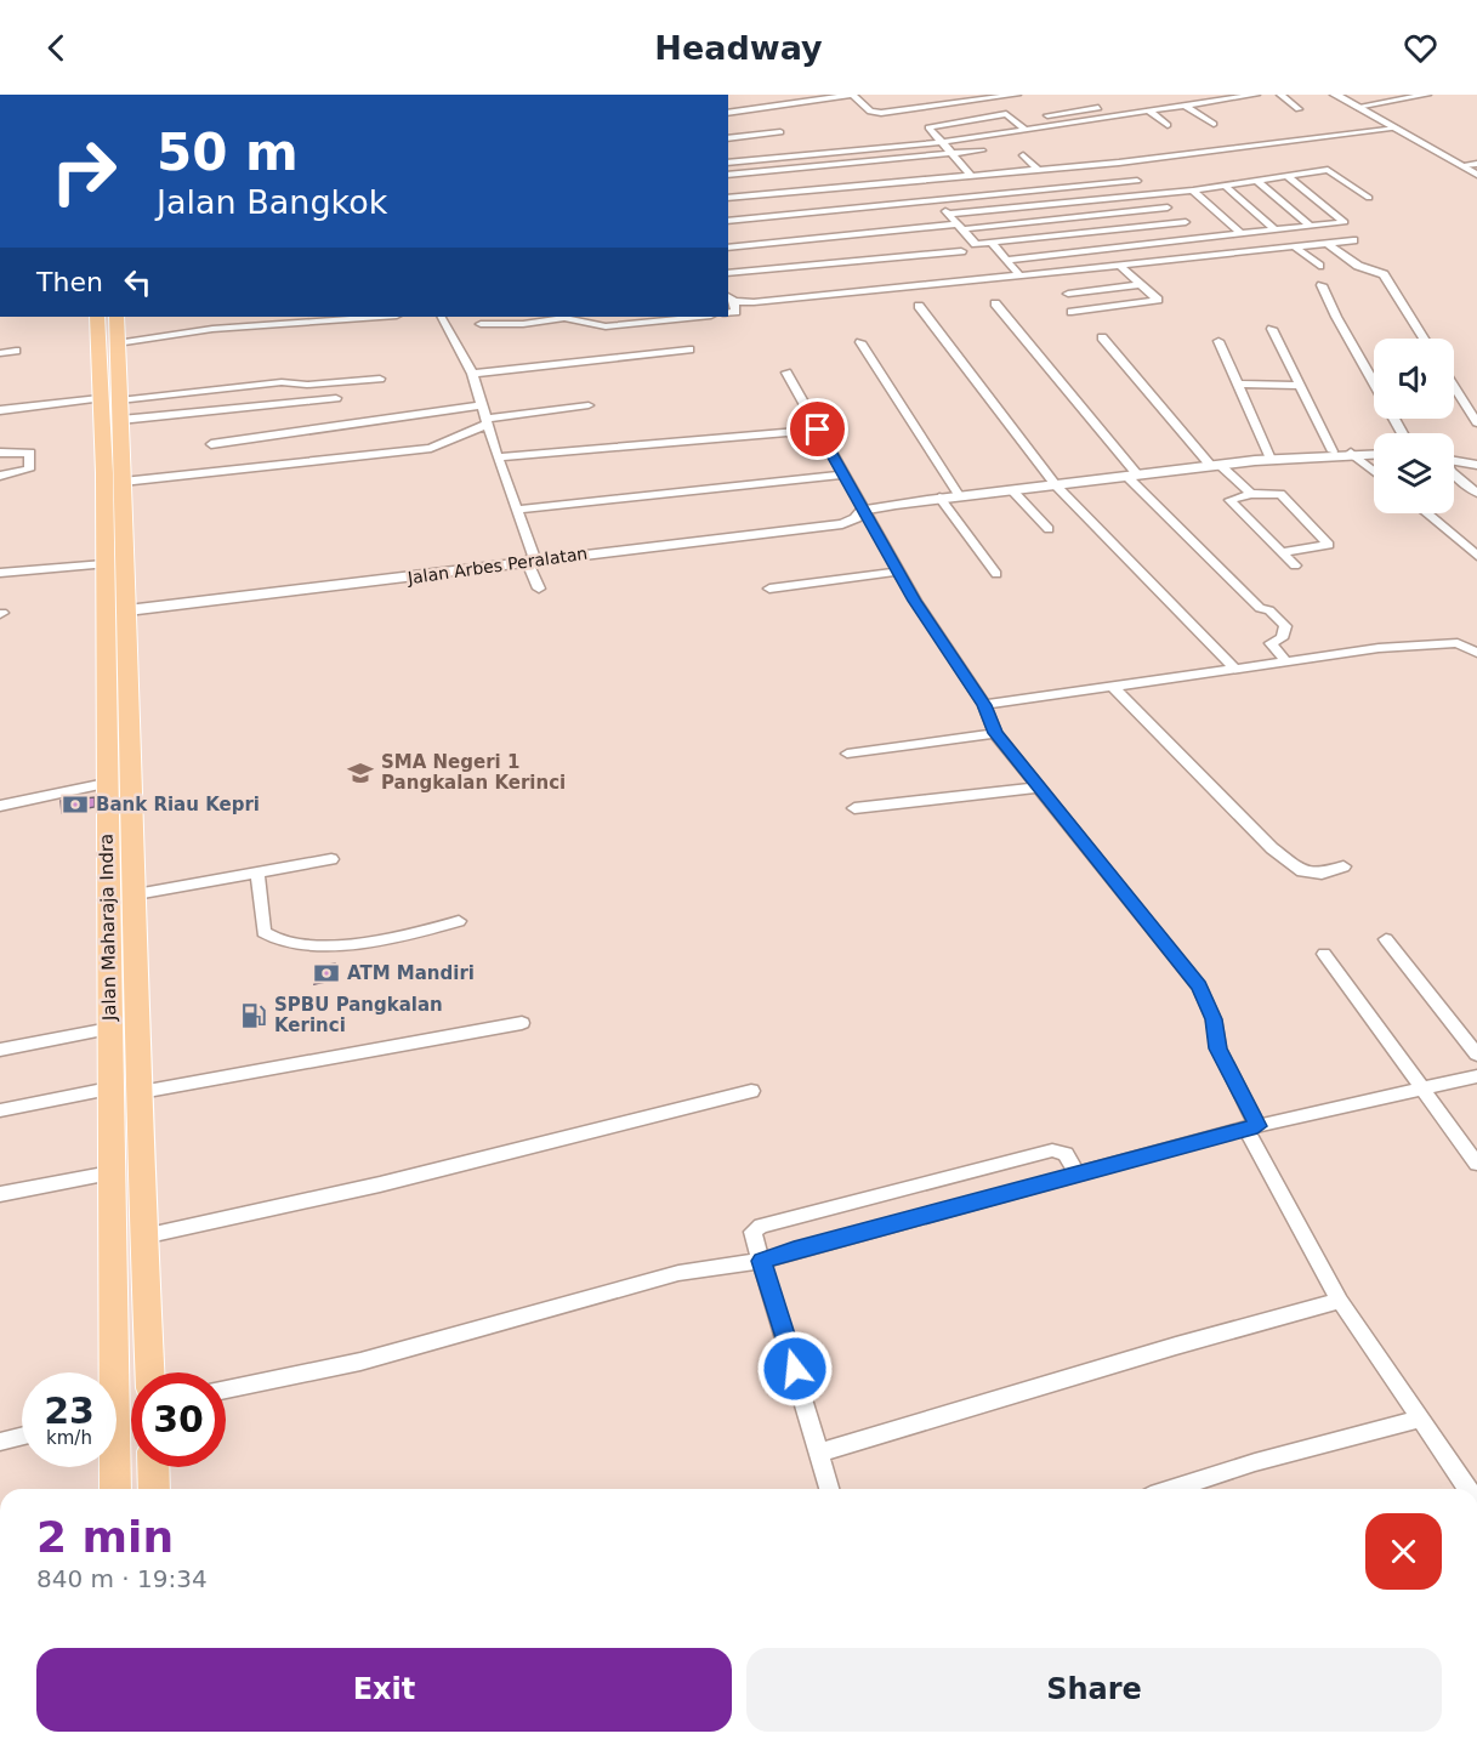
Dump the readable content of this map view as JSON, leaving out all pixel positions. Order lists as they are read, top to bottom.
{
  "streets": {
    "highway": ["Jalan Maharaja Indra"],
    "street": ["Jalan Arbes Peralatan"]
  },
  "crossings": [
    ["Jalan Arbes Peralatan", "Jalan Maharaja Indra"]
  ],
  "places": {
    "school or university": ["SMA Negeri 1 Pangkalan Kerinci"],
    "bank": ["Bank Riau Kepri", "ATM Mandiri"],
    "fuel station": ["SPBU Pangkalan Kerinci"]
  },
  "page": {
    "header": "Headway",
    "turn": ["50 m", "Jalan Bangkok"],
    "then": "Then",
    "speed": "23 km/h",
    "limit": "30",
    "heading": ["2 min", "840 m · 19:34"],
    "buttons": ["Exit", "Share"]
  }
}
